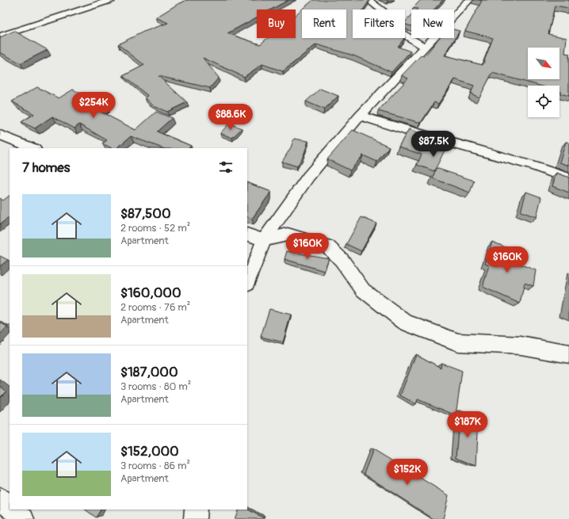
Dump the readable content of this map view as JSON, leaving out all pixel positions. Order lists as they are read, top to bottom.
{
  "north": "bottom right",
  "page": {
    "chip": [
      "Buy",
      "Rent",
      "Filters",
      "New"
    ],
    "price": [
      "$254K",
      "$88.6K",
      "$87.5K",
      "$160K",
      "$160K",
      "$187K",
      "$152K"
    ],
    "heading": "7 homes",
    "list": [
      {
        "name": "$87,500",
        "note": "2 rooms · 52 m² · Apartment"
      },
      {
        "name": "$160,000",
        "note": "2 rooms · 76 m² · Apartment"
      },
      {
        "name": "$187,000",
        "note": "3 rooms · 80 m² · Apartment"
      },
      {
        "name": "$152,000",
        "note": "3 rooms · 86 m² · Apartment"
      }
    ]
  }
}
